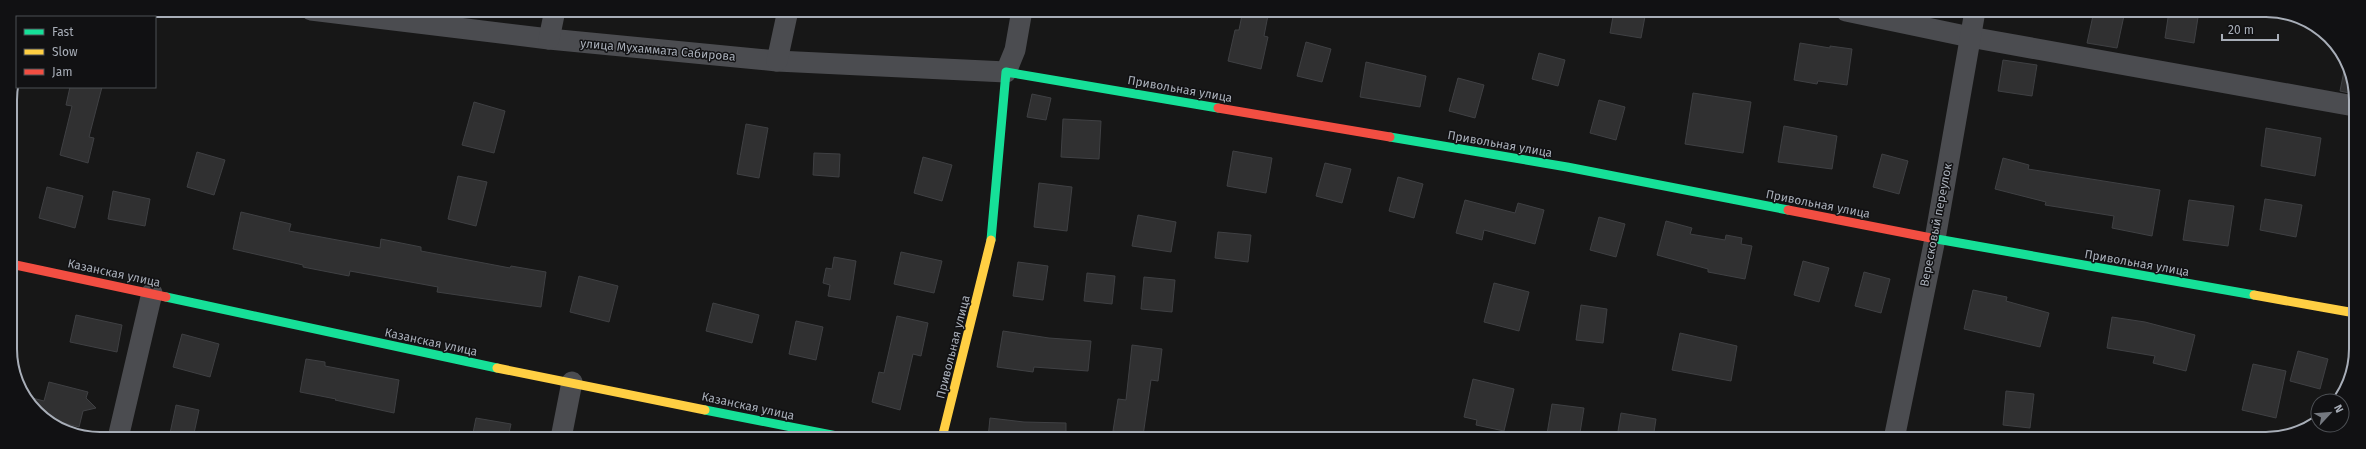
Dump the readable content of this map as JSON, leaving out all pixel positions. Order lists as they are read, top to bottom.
{
  "streets": {
    "street": [
      "улица Мухаммата Сабирова",
      "Привольная улица",
      "Вересковый переулок",
      "Казанская улица"
    ]
  },
  "crossings": [
    ["улица Мухаммата Сабирова", "Привольная улица"],
    ["Привольная улица", "Вересковый переулок"]
  ],
  "legend": ["Fast", "Slow", "Jam"],
  "scale_bar": "20 m",
  "north": "top right"
}
